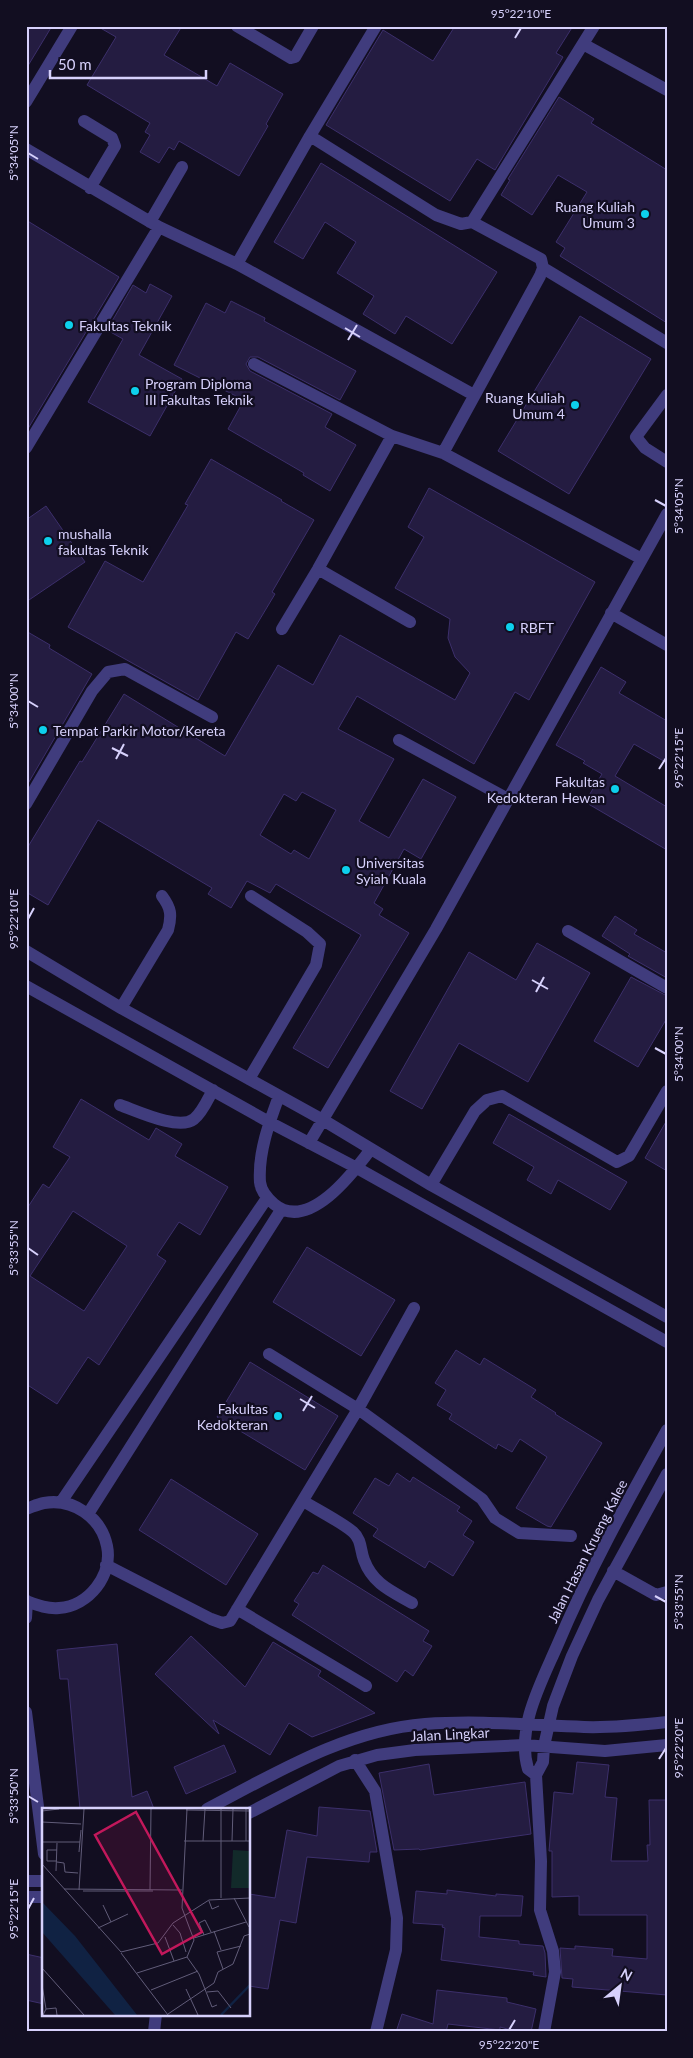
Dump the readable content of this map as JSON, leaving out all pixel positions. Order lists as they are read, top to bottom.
{
  "streets": {
    "street": ["Jalan Hasan Krueng Kalee", "Jalan Lingkar"]
  },
  "crossings": [
    ["Jalan Hasan Krueng Kalee", "Jalan Lingkar"]
  ],
  "places": [
    "Ruang Kuliah Umum 3",
    "Fakultas Teknik",
    "Program Diploma III Fakultas Teknik",
    "Ruang Kuliah Umum 4",
    "mushalla fakultas Teknik",
    "RBFT",
    "Tempat Parkir Motor/Kereta",
    "Fakultas Kedokteran Hewan",
    "Universitas Syiah Kuala",
    "Fakultas Kedokteran"
  ],
  "scale_bar": "50 m",
  "north": "top right",
  "coordinates": [
    "95°22'10\"E",
    "5°34'05\"N",
    "5°34'00\"N",
    "95°22'15\"E",
    "5°33'55\"N",
    "95°22'20\"E",
    "5°33'50\"N"
  ]
}
